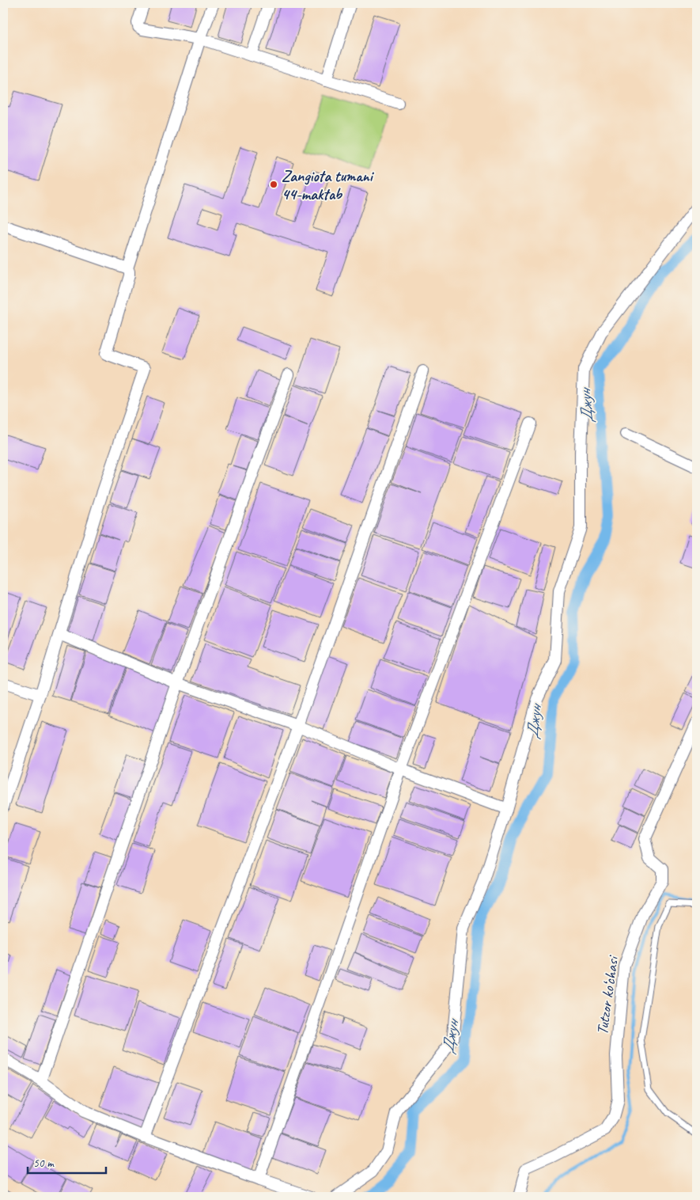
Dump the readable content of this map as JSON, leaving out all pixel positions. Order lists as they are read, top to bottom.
{
  "streets": {
    "street": ["Tutzor ko‘chasi"]
  },
  "water": ["Джун"],
  "places": ["Zangiota tumani 44-maktab"],
  "scale_bar": "50 m"
}
